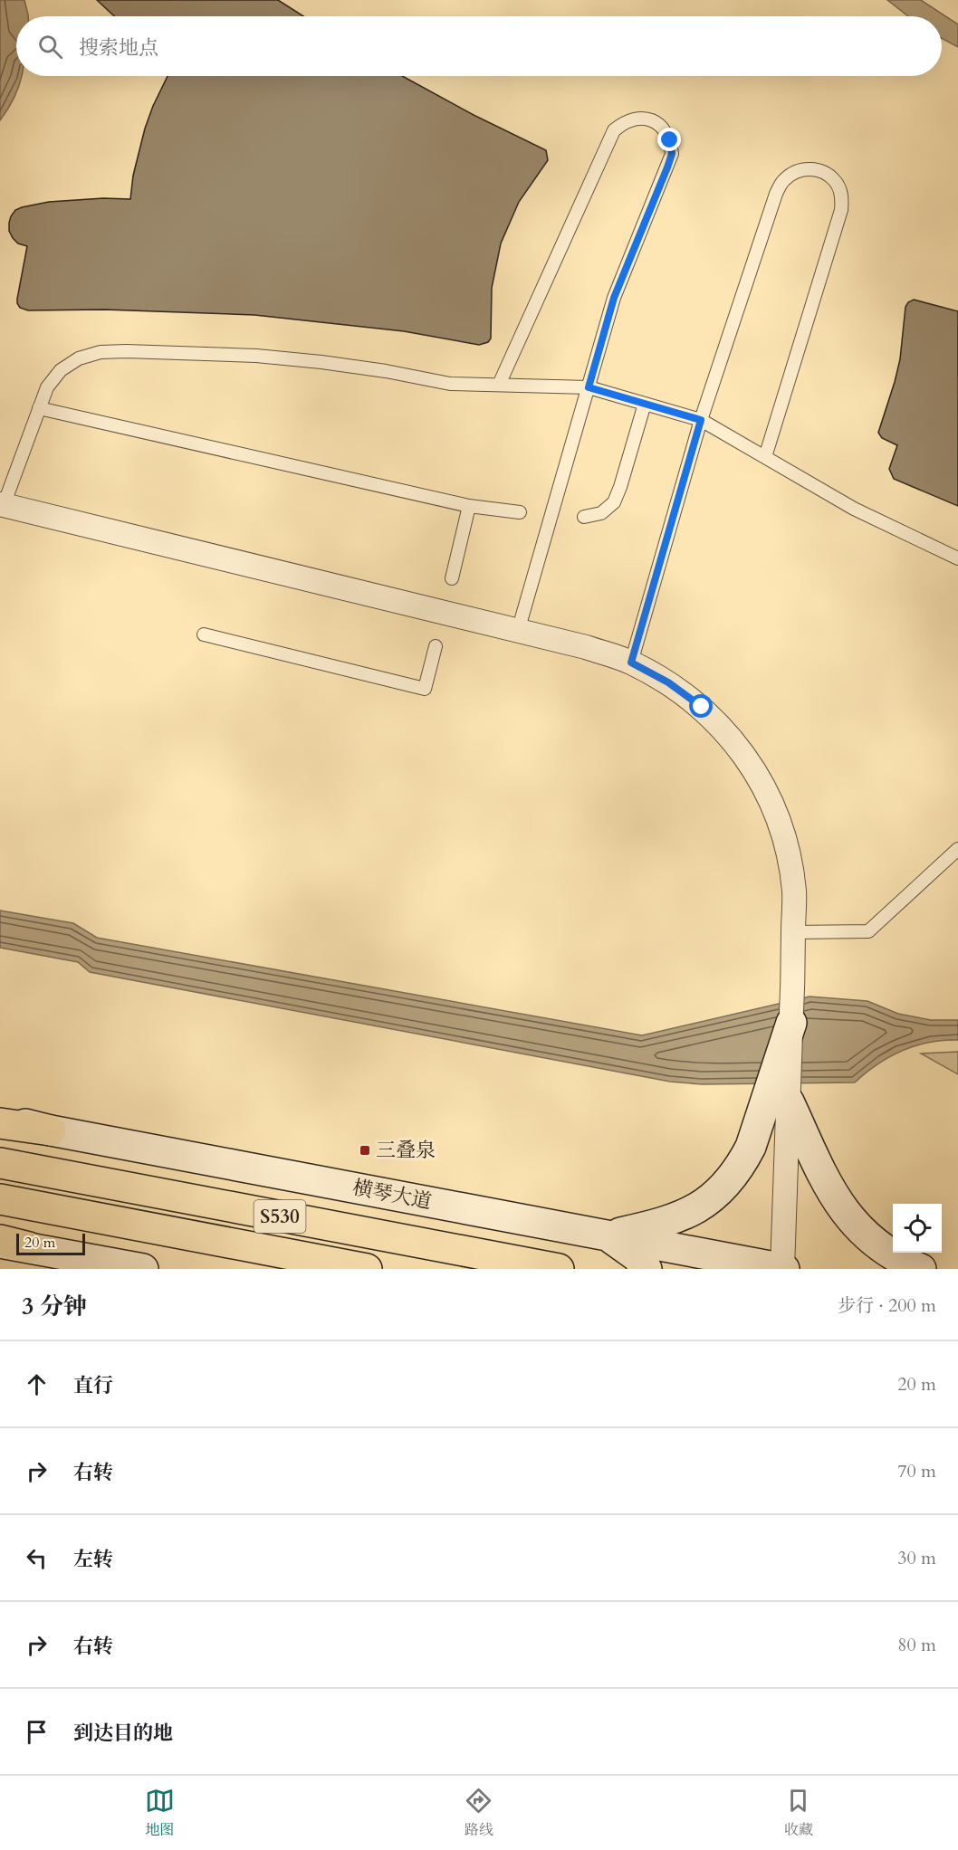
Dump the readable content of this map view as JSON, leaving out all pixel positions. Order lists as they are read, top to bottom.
{
  "streets": {
    "main road": ["横琴大道", "S530"]
  },
  "places": {
    "transit": ["三叠泉"]
  },
  "scale_bar": "20 m",
  "page": {
    "search": "搜索地点",
    "scale": "20 m",
    "heading": ["3 分钟", "步行 · 200 m"],
    "list": [
      ["直行", "20 m"],
      ["右转", "70 m"],
      ["左转", "30 m"],
      ["右转", "80 m"],
      "到达目的地"
    ],
    "nav": ["地图", "路线", "收藏"]
  }
}
